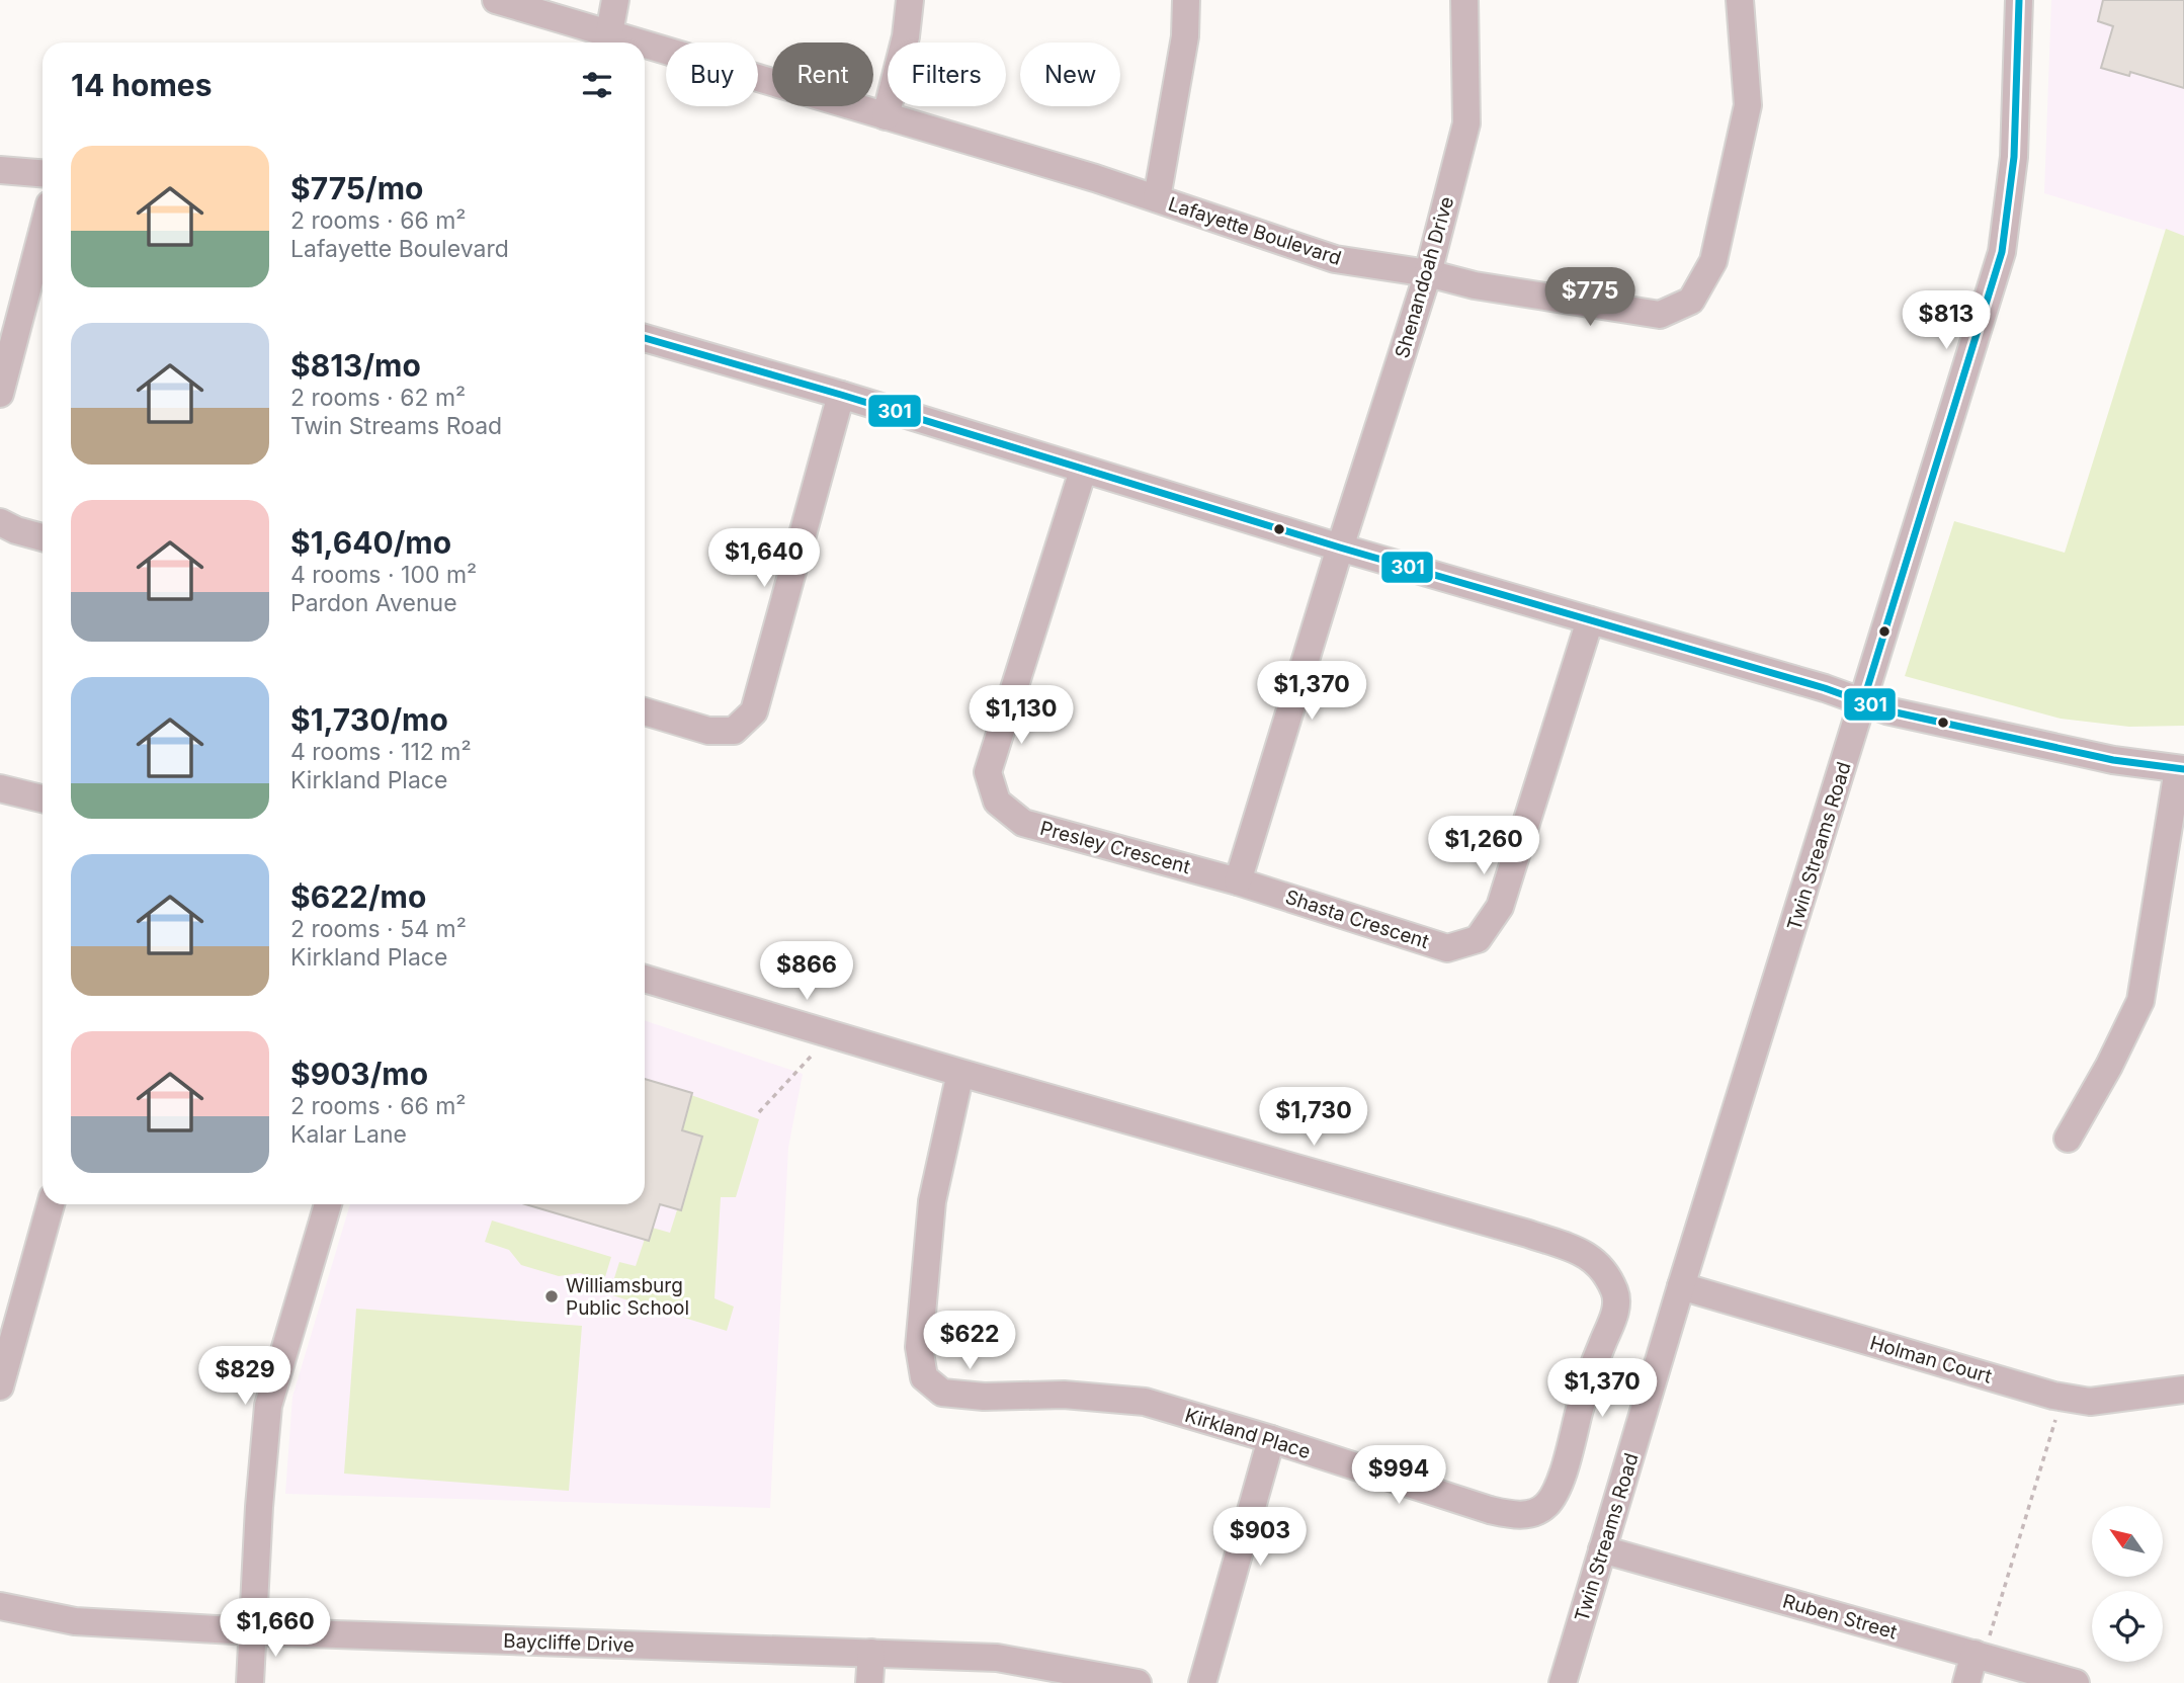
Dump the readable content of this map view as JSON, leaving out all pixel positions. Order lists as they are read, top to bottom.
{
  "streets": {
    "street": [
      "Lafayette Boulevard",
      "Shenandoah Drive",
      "Twin Streams Road",
      "Presley Crescent",
      "Shasta Crescent",
      "Holman Court",
      "Kirkland Place",
      "Ruben Street",
      "Baycliffe Drive"
    ]
  },
  "crossings": [
    ["Lafayette Boulevard", "Shenandoah Drive"],
    ["Twin Streams Road", "Holman Court"],
    ["Twin Streams Road", "Ruben Street"],
    ["Presley Crescent", "Shasta Crescent"]
  ],
  "places": ["Williamsburg Public School"],
  "lines": ["transit line 301"],
  "north": "top left",
  "page": {
    "chip": [
      "Buy",
      "Rent",
      "Filters",
      "New"
    ],
    "heading": "14 homes",
    "list": [
      {
        "name": "$775/mo",
        "note": "2 rooms · 66 m² · Lafayette Boulevard"
      },
      {
        "name": "$813/mo",
        "note": "2 rooms · 62 m² · Twin Streams Road"
      },
      {
        "name": "$1,640/mo",
        "note": "4 rooms · 100 m² · Pardon Avenue"
      },
      {
        "name": "$1,730/mo",
        "note": "4 rooms · 112 m² · Kirkland Place"
      },
      {
        "name": "$622/mo",
        "note": "2 rooms · 54 m² · Kirkland Place"
      },
      {
        "name": "$903/mo",
        "note": "2 rooms · 66 m² · Kalar Lane"
      }
    ],
    "price": [
      "$775",
      "$813",
      "$1,640",
      "$1,370",
      "$1,130",
      "$1,260",
      "$866",
      "$1,730",
      "$622",
      "$829",
      "$1,370",
      "$994",
      "$903",
      "$1,660"
    ]
  }
}
